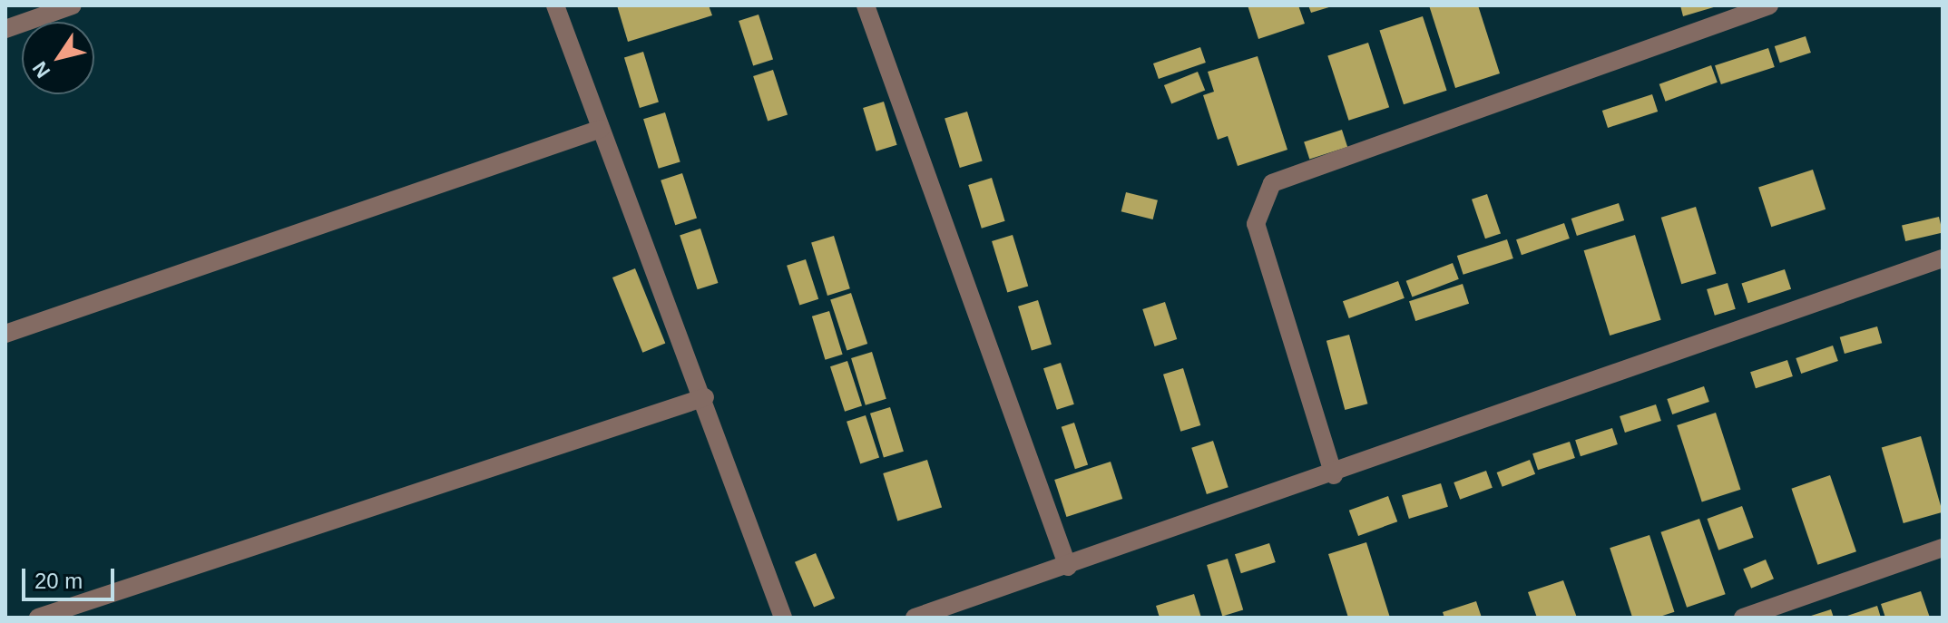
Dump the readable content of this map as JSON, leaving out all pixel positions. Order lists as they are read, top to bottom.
{
  "scale_bar": "20 m",
  "north": "bottom left"
}
